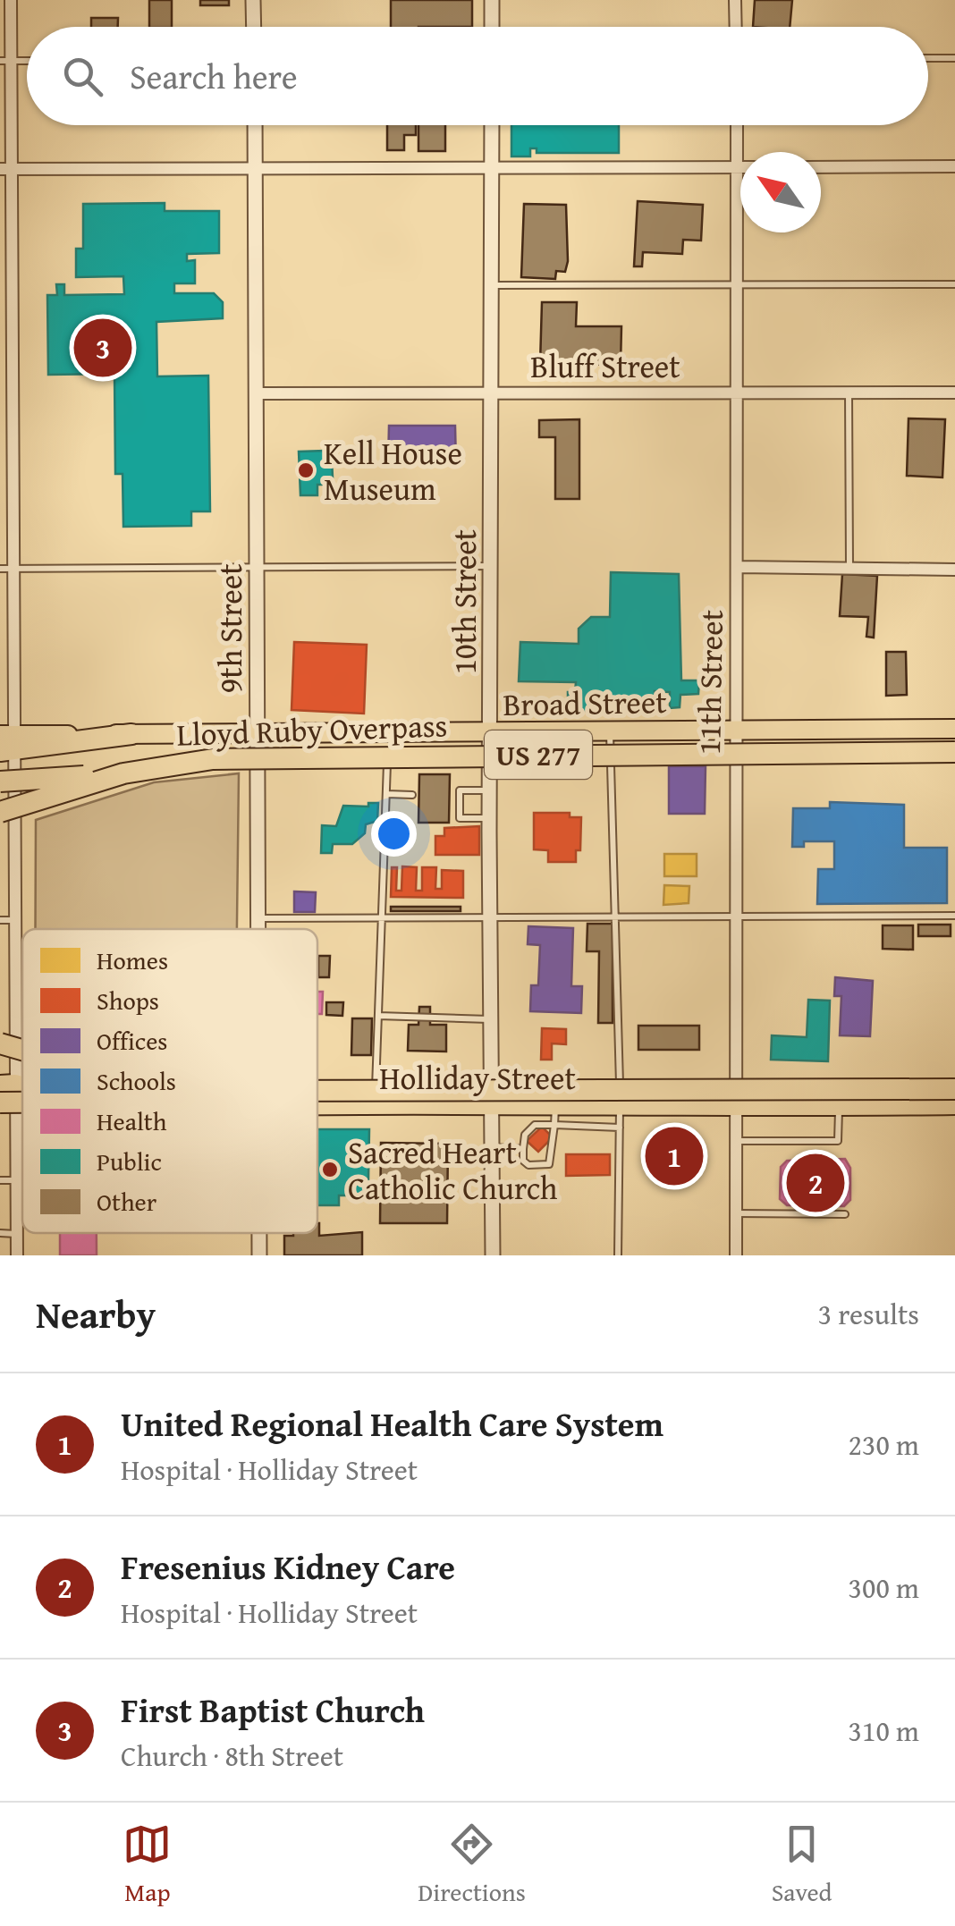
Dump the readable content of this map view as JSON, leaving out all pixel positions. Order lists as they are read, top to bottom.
{
  "streets": {
    "highway": ["Lloyd Ruby Overpass", "US 277"],
    "main road": ["Broad Street", "Holliday Street"],
    "street": [
      "Bluff Street",
      "10th Street",
      "9th Street",
      "11th Street"
    ]
  },
  "crossings": [
    ["Bluff Street", "10th Street"],
    ["Bluff Street", "9th Street"],
    ["Bluff Street", "11th Street"],
    ["10th Street", "Broad Street"],
    ["10th Street", "Holliday Street"],
    ["9th Street", "Broad Street"],
    ["11th Street", "Broad Street"],
    ["11th Street", "Holliday Street"]
  ],
  "places": ["Kell House Museum", "Sacred Heart Catholic Church"],
  "legend": [
    "Homes",
    "Shops",
    "Offices",
    "Schools",
    "Health",
    "Public",
    "Other"
  ],
  "north": "top left",
  "page": {
    "search": "Search here",
    "pins": ["3", "1", "2"],
    "heading": ["Nearby", "3 results"],
    "list": [
      {
        "mark": "1",
        "name": "United Regional Health Care System",
        "note": "Hospital · Holliday Street",
        "value": "230 m"
      },
      {
        "mark": "2",
        "name": "Fresenius Kidney Care",
        "note": "Hospital · Holliday Street",
        "value": "300 m"
      },
      {
        "mark": "3",
        "name": "First Baptist Church",
        "note": "Church · 8th Street",
        "value": "310 m"
      }
    ],
    "nav": ["Map", "Directions", "Saved"]
  }
}
